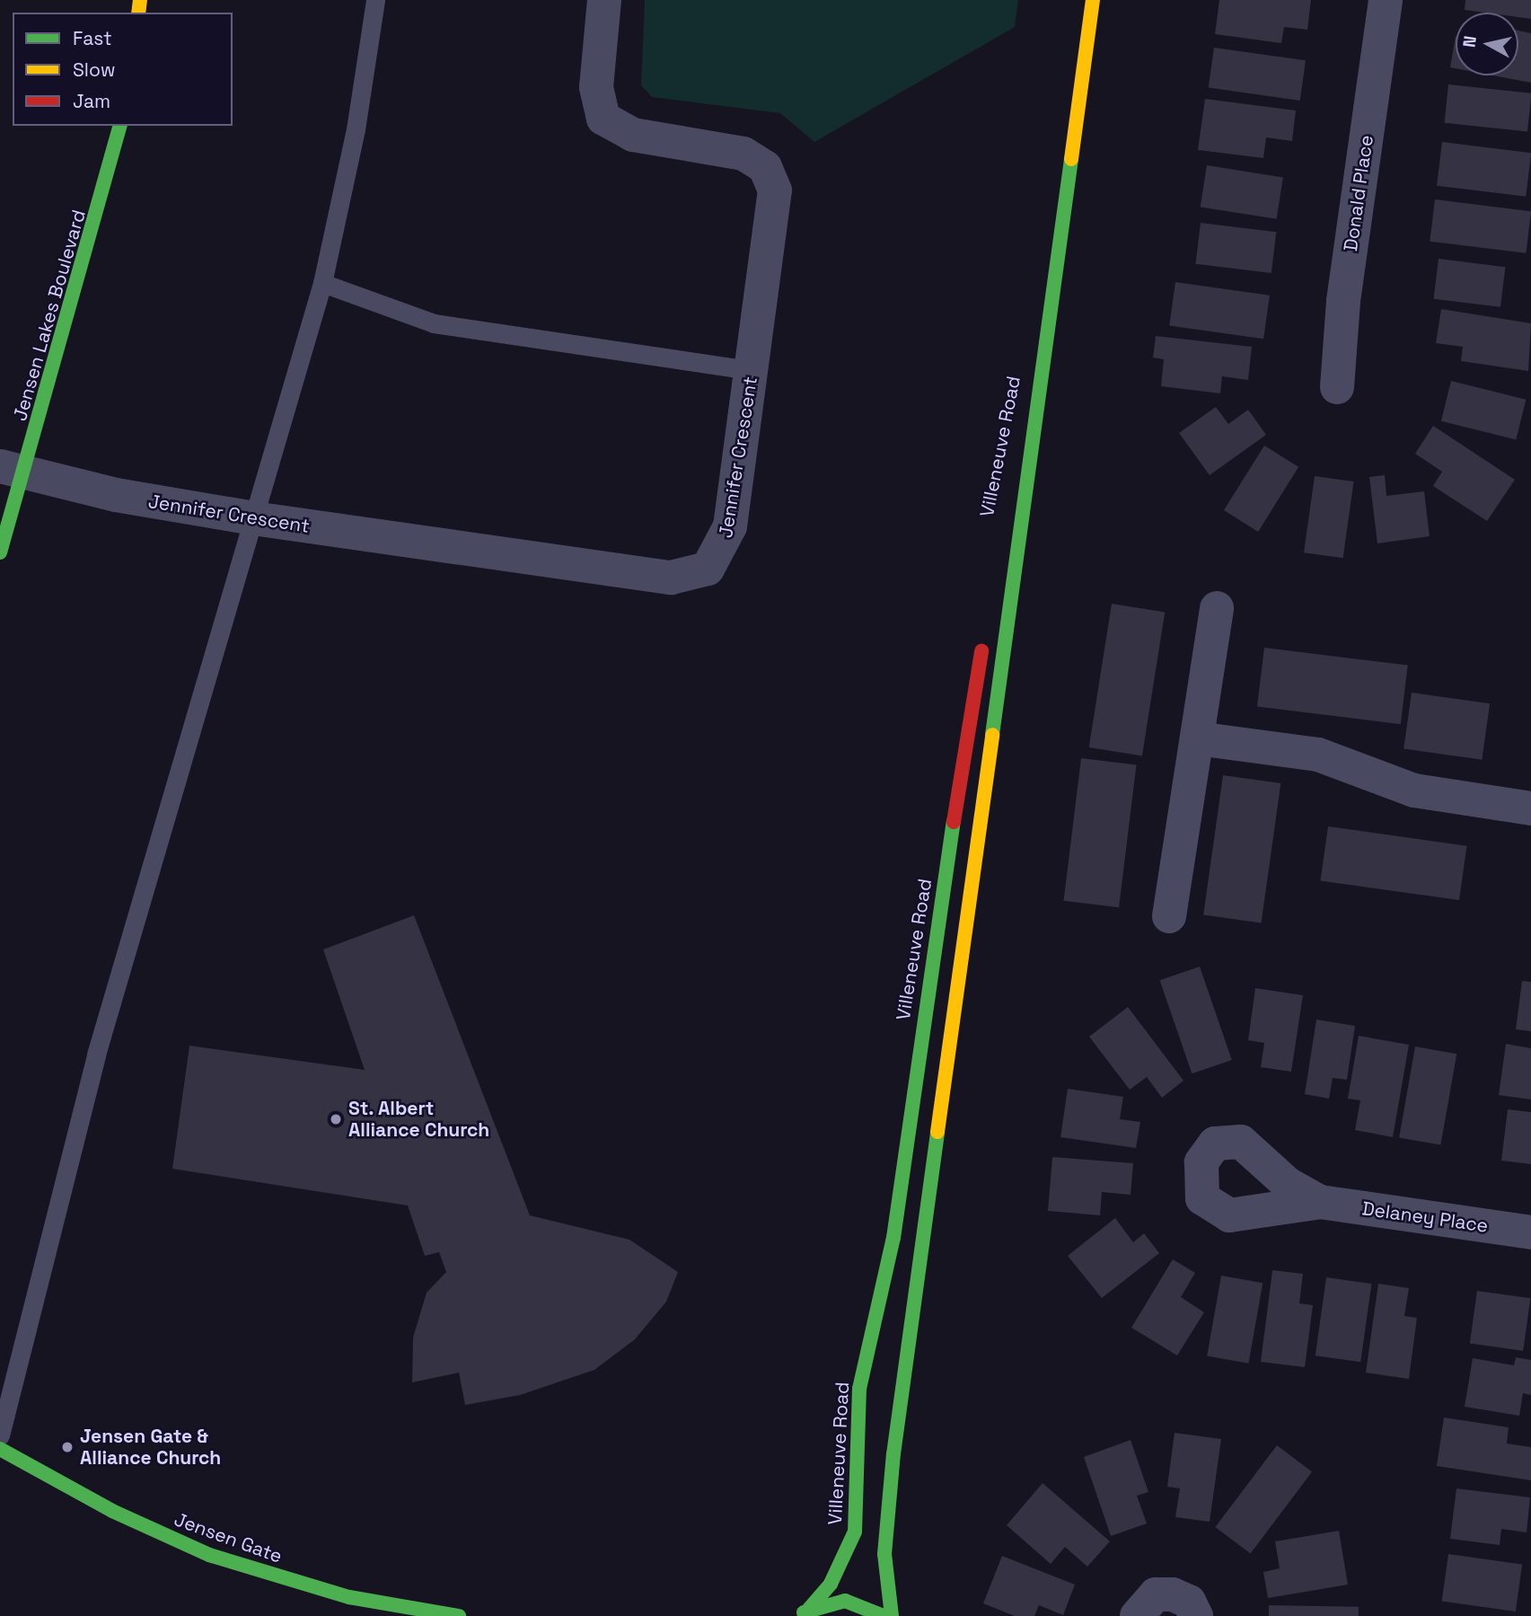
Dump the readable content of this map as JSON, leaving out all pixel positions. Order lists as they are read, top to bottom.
{
  "streets": {
    "main road": ["Jensen Lakes Boulevard", "Villeneuve Road", "Jensen Gate"],
    "street": ["Donald Place", "Jennifer Crescent", "Delaney Place"]
  },
  "crossings": [
    ["Jensen Lakes Boulevard", "Jennifer Crescent"]
  ],
  "places": ["St. Albert Alliance Church", "Jensen Gate & Alliance Church"],
  "legend": ["Fast", "Slow", "Jam"],
  "north": "left"
}
